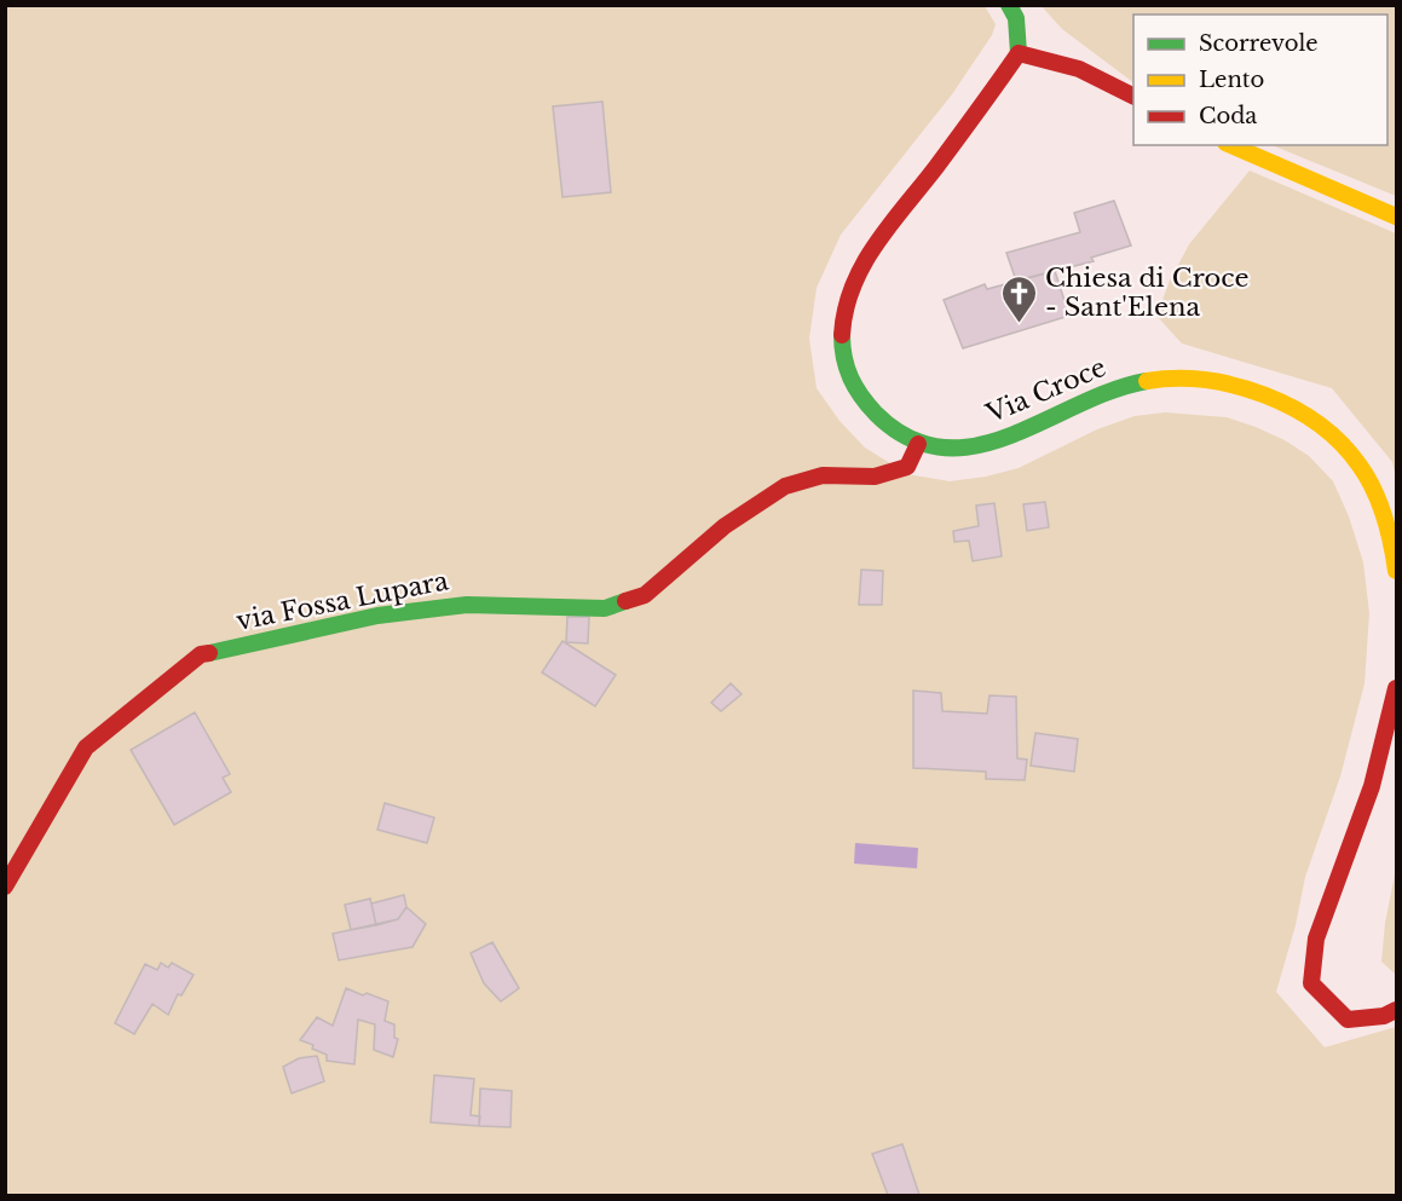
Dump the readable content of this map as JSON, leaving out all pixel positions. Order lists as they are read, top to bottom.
{
  "streets": {
    "street": ["Via Croce", "via Fossa Lupara"]
  },
  "crossings": [
    ["Via Croce", "via Fossa Lupara"]
  ],
  "places": {
    "church": ["Chiesa di Croce - Sant'Elena"]
  },
  "legend": ["Scorrevole", "Lento", "Coda"]
}
